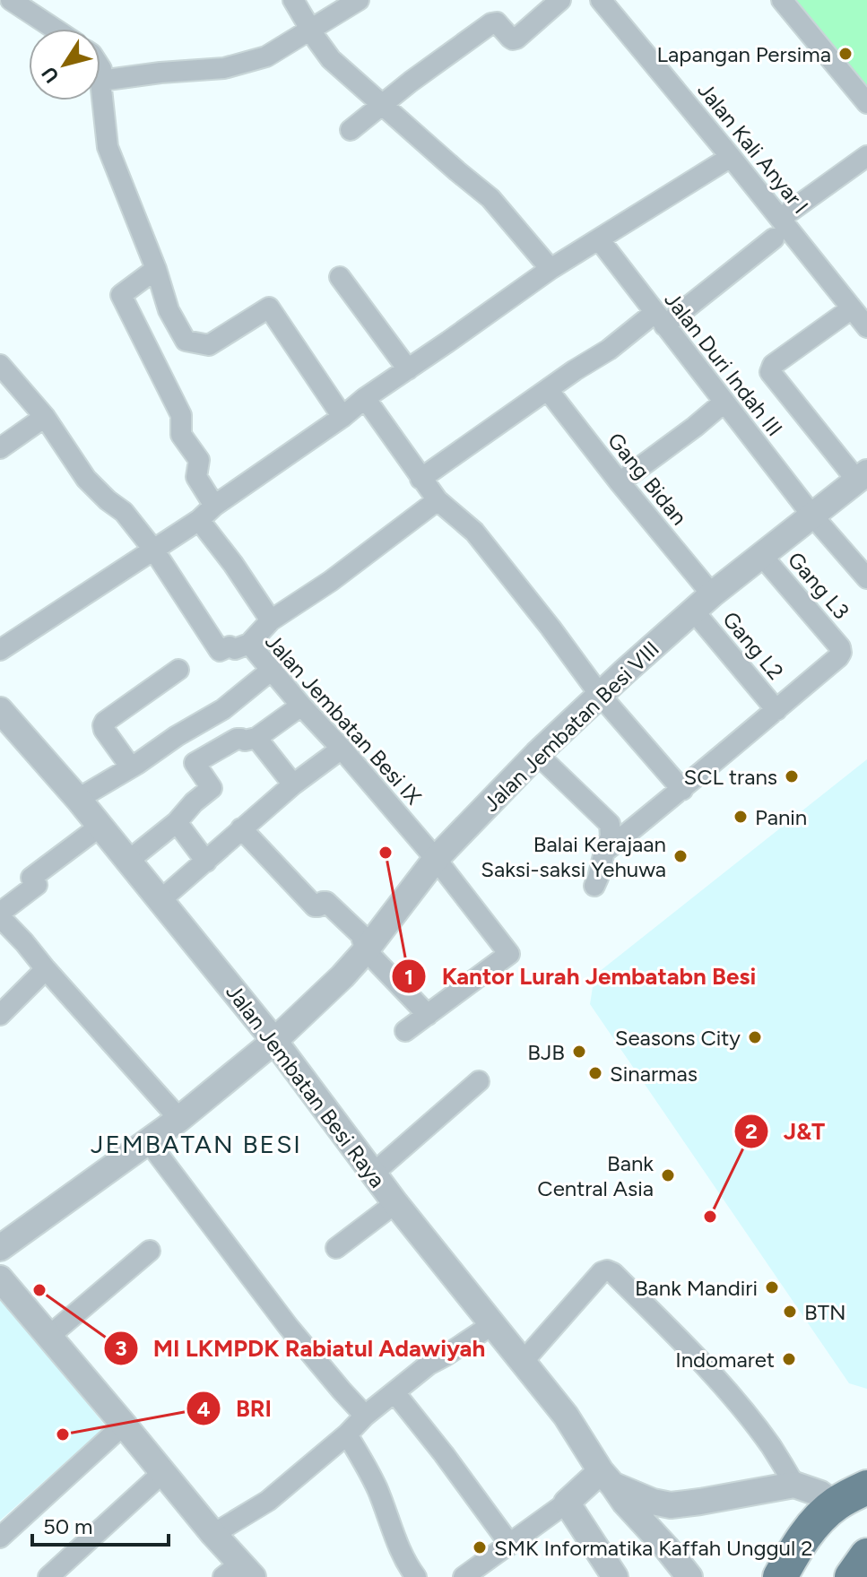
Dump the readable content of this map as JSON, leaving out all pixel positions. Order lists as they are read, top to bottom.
{
  "streets": {
    "street": [
      "Jalan Kali Anyar I",
      "Jalan Duri Indah III",
      "Gang Bidan",
      "Gang L3",
      "Gang L2",
      "Jalan Jembatan Besi IX",
      "Jalan Jembatan Besi VIII",
      "Jalan Jembatan Besi Raya"
    ]
  },
  "crossings": [
    ["Jalan Duri Indah III", "Jalan Jembatan Besi VIII"],
    ["Gang Bidan", "Gang L2"],
    ["Gang Bidan", "Jalan Jembatan Besi VIII"],
    ["Gang L3", "Gang L2"],
    ["Gang L3", "Jalan Jembatan Besi VIII"],
    ["Gang L2", "Jalan Jembatan Besi VIII"],
    ["Jalan Jembatan Besi IX", "Jalan Jembatan Besi VIII"],
    ["Jalan Jembatan Besi VIII", "Jalan Jembatan Besi Raya"]
  ],
  "districts": ["JEMBATAN BESI"],
  "places": [
    "Lapangan Persima",
    "SCL trans",
    "Panin",
    "Kantor Lurah Jembatabn Besi",
    "Balai Kerajaan Saksi-saksi Yehuwa",
    "Seasons City",
    "BJB",
    "Sinarmas",
    "Bank Central Asia",
    "J&T",
    "Bank Mandiri",
    "MI LKMPDK Rabiatul Adawiyah",
    "BTN",
    "Indomaret",
    "BRI",
    "SMK Informatika Kaffah Unggul 2"
  ],
  "scale_bar": "50 m",
  "north": "bottom left"
}
